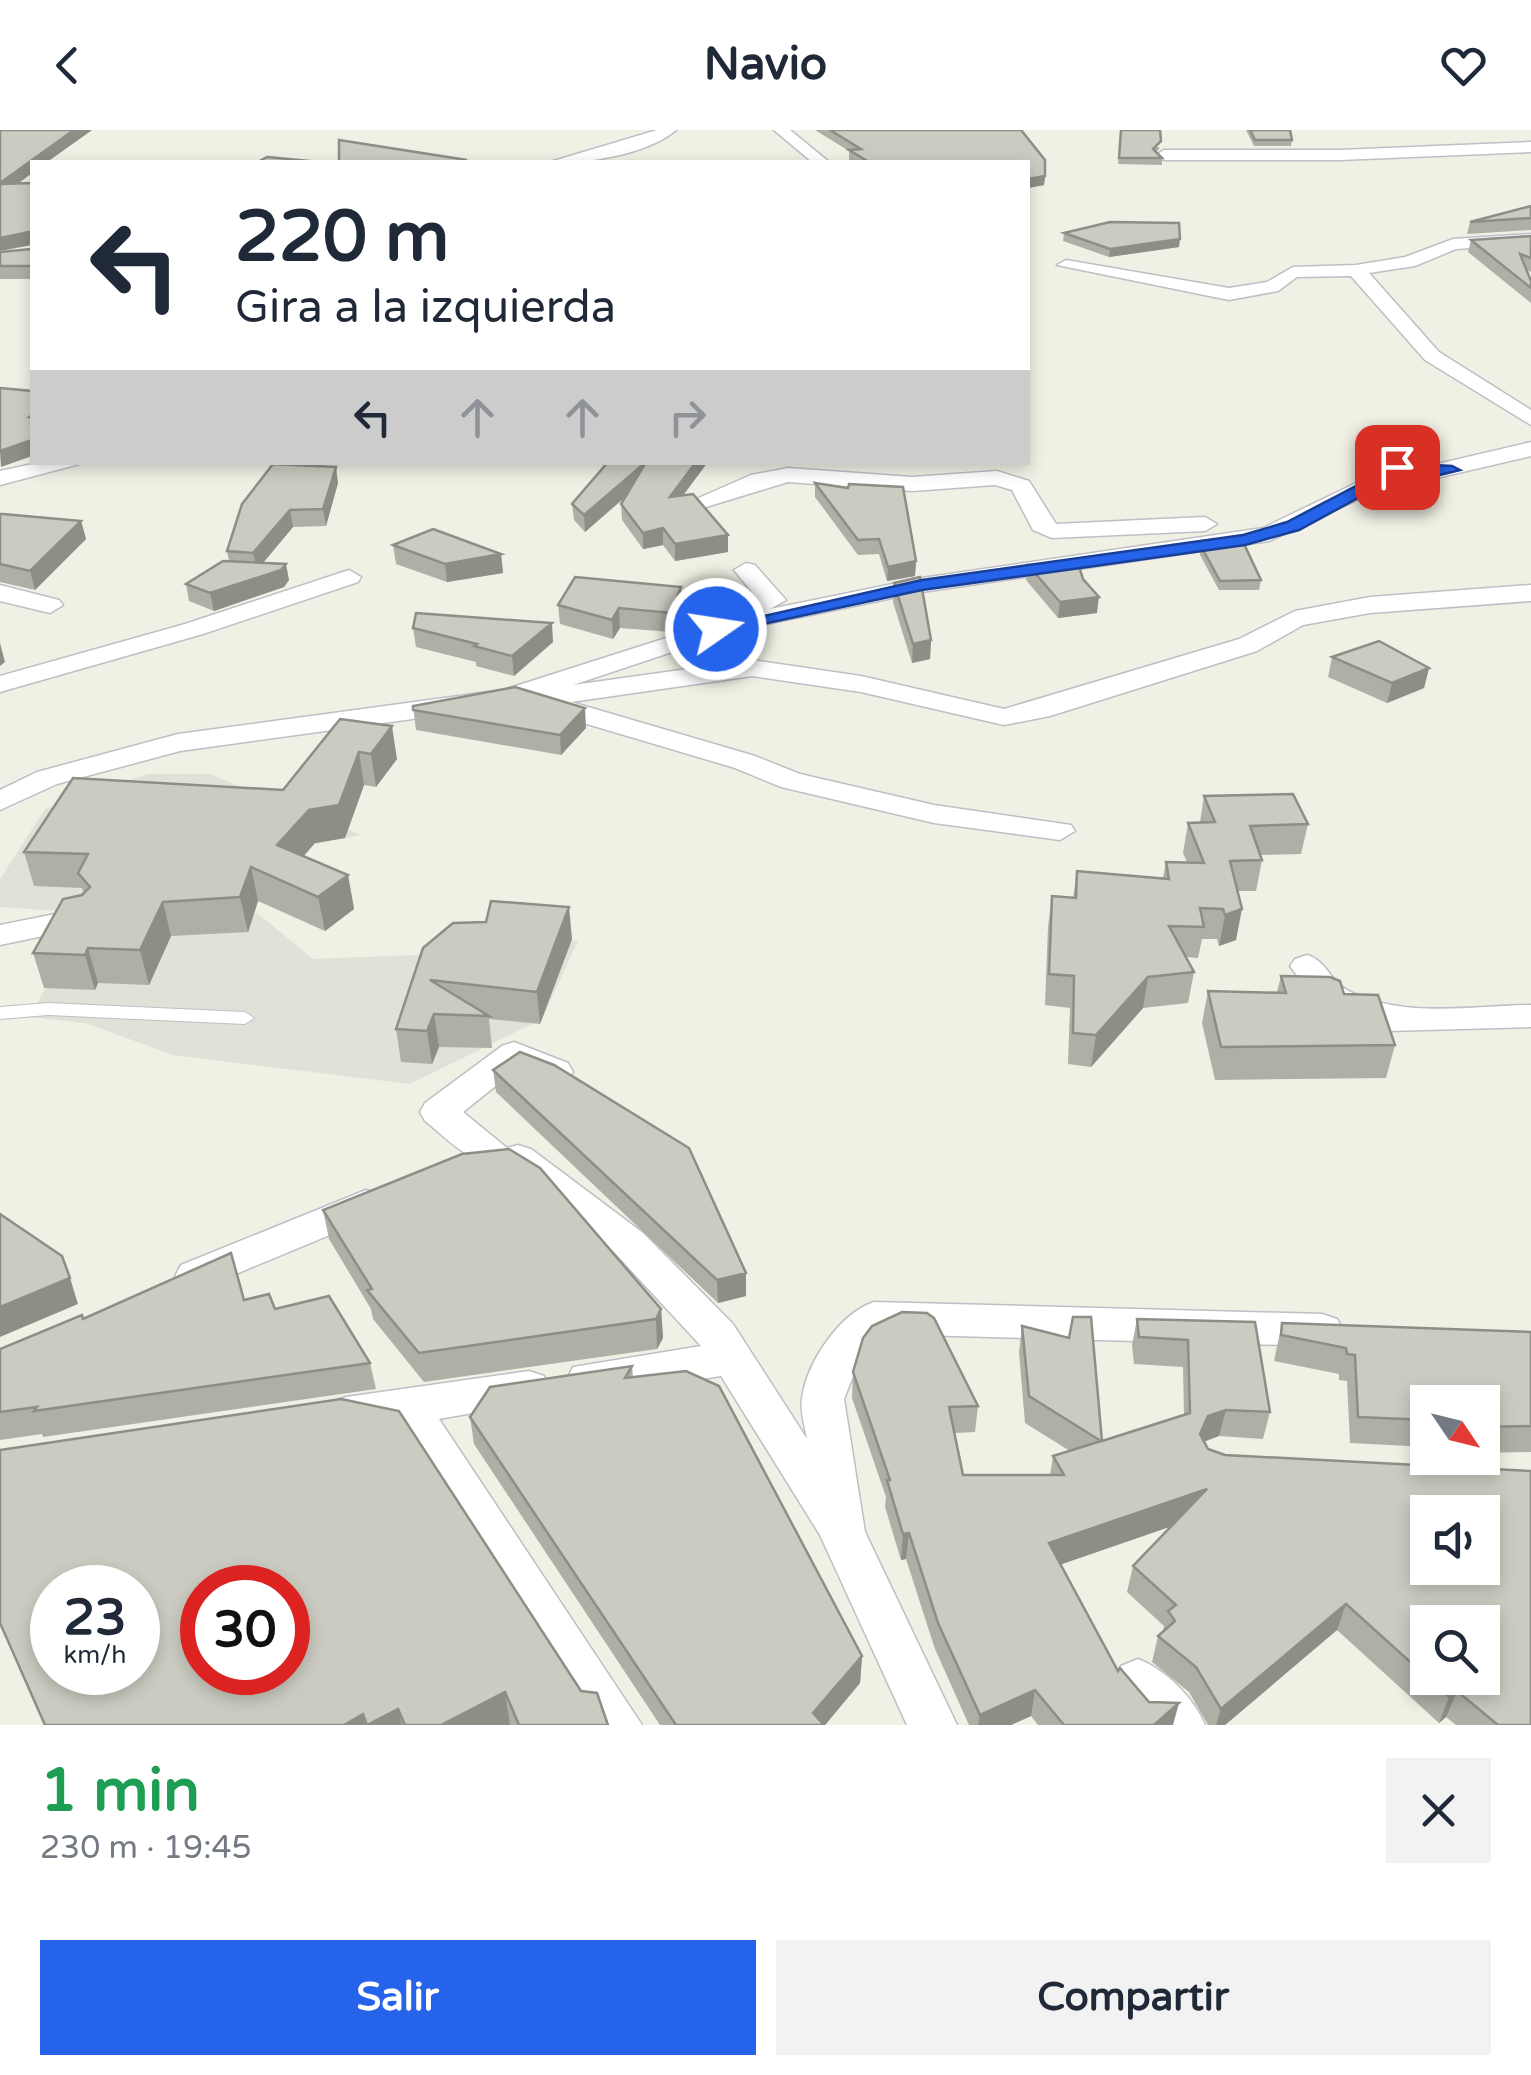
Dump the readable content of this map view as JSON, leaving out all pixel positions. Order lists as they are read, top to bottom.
{
  "north": "bottom right",
  "page": {
    "header": "Navio",
    "turn": ["220 m", "Gira a la izquierda"],
    "speed": "23 km/h",
    "limit": "30",
    "heading": ["1 min", "230 m · 19:45"],
    "buttons": ["Salir", "Compartir"]
  }
}
